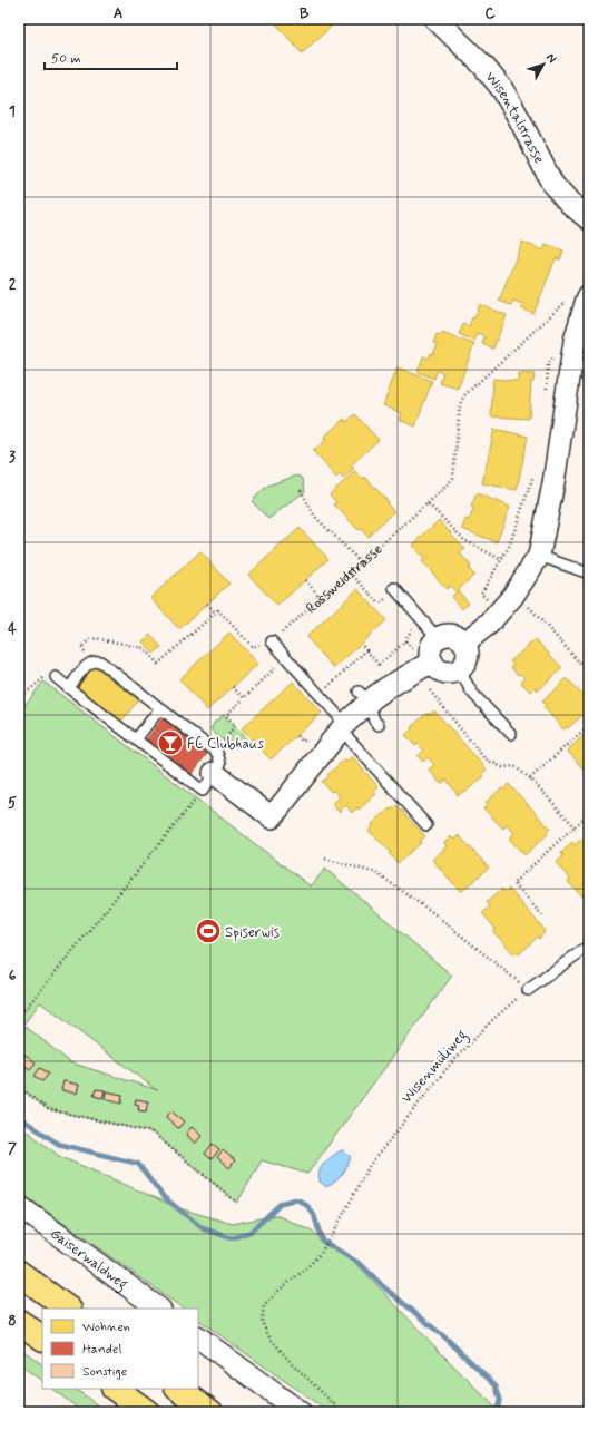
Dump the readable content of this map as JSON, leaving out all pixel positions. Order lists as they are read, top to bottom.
{
  "streets": {
    "street": ["Wisentalstrasse", "Gaiserwaldweg"],
    "path": ["Rossweidstrasse", "Wisenmüliweg"]
  },
  "places": {
    "bar": ["FC Clubhaus"],
    "sports": ["Spiserwis"]
  },
  "legend": ["Wohnen", "Handel", "Sonstige"],
  "scale_bar": "50 m",
  "north": "top right",
  "grid": {
    "columns": ["A", "B", "C"],
    "rows": [
      "1",
      "2",
      "3",
      "4",
      "5",
      "6",
      "7",
      "8"
    ]
  }
}
